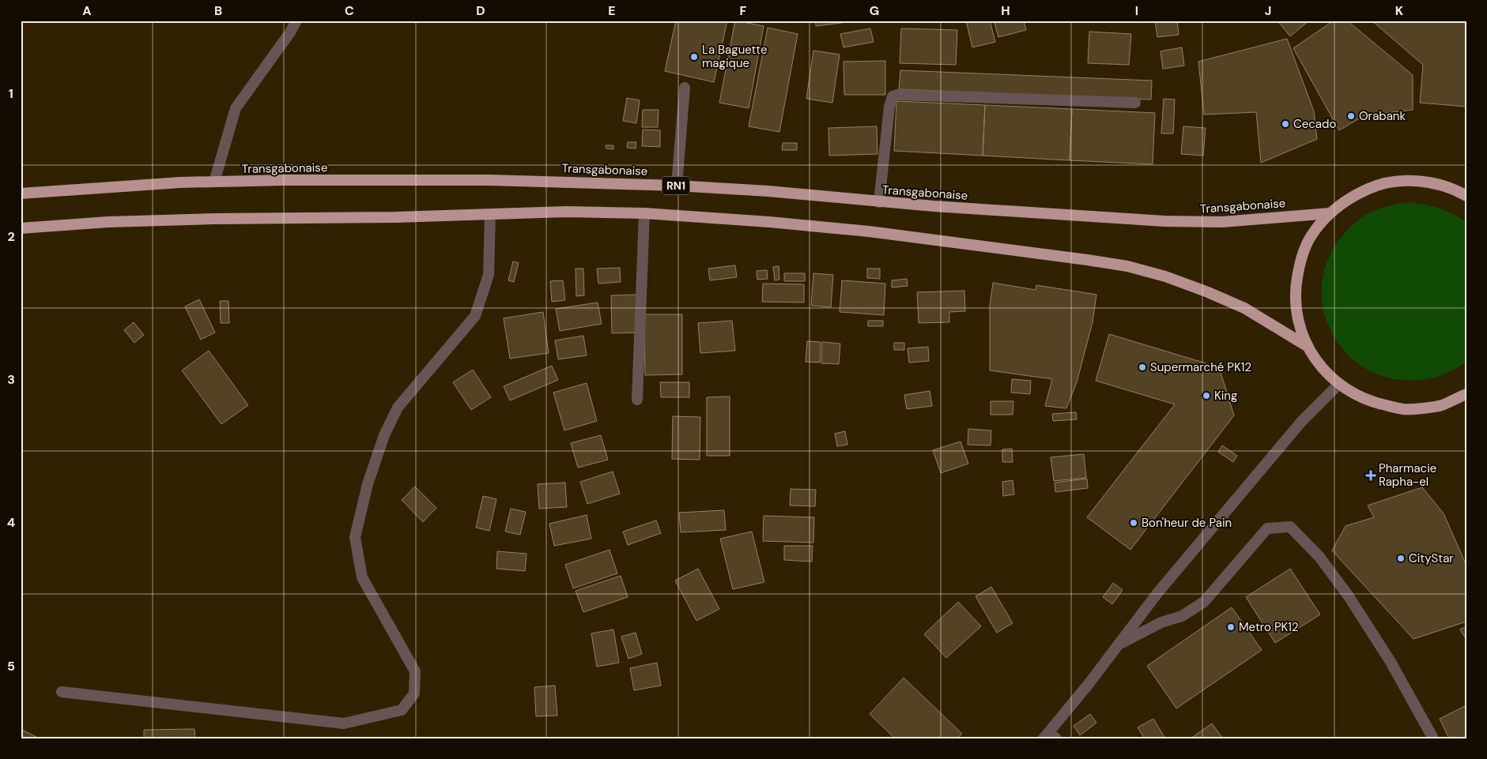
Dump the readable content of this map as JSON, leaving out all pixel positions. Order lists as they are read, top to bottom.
{
  "streets": {
    "highway": ["Transgabonaise", "RN1"]
  },
  "places": {
    "other": [
      "La Baguette magique",
      "Orabank",
      "Cecado",
      "Supermarché PK12",
      "King",
      "Bon'heur de Pain",
      "CityStar",
      "Metro PK12"
    ],
    "health": ["Pharmacie Rapha-el"]
  },
  "grid": {
    "columns": [
      "A",
      "B",
      "C",
      "D",
      "E",
      "F",
      "G",
      "H",
      "I",
      "J",
      "K"
    ],
    "rows": [
      "1",
      "2",
      "3",
      "4",
      "5"
    ]
  }
}
